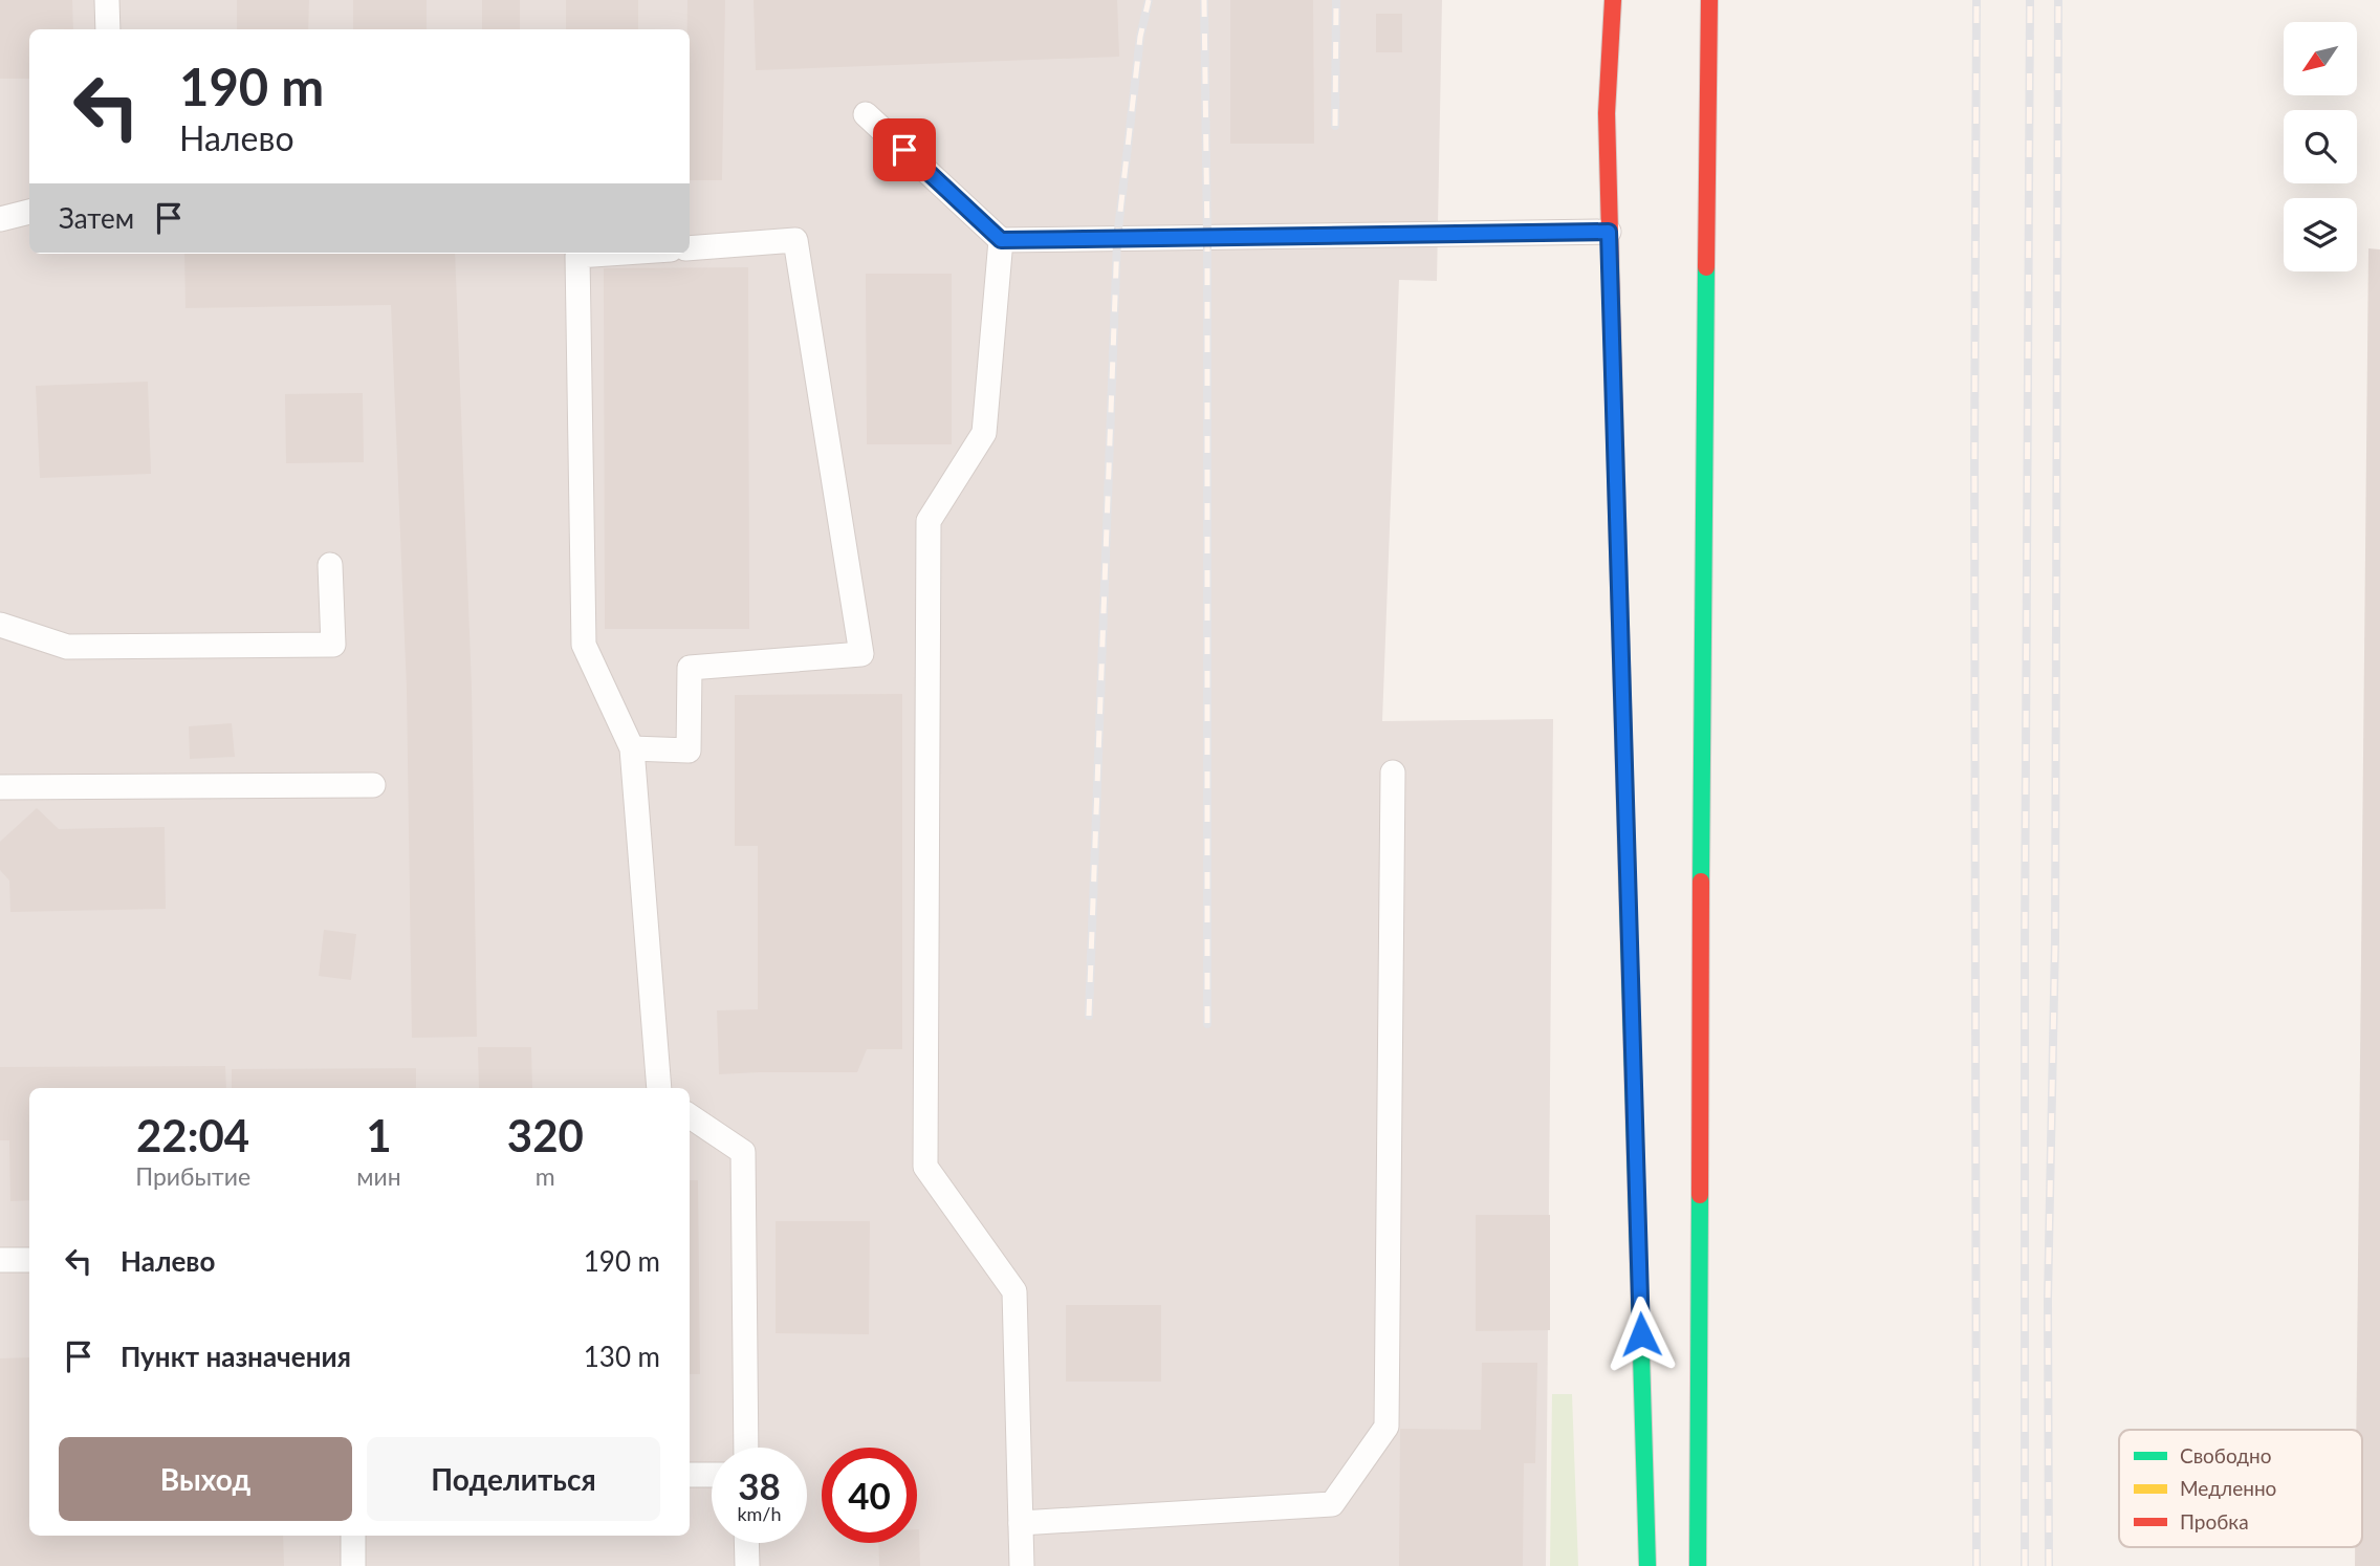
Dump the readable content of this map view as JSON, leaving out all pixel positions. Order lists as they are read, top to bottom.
{
  "legend": ["Свободно", "Медленно", "Пробка"],
  "north": "bottom left",
  "page": {
    "turn": ["190 m", "Налево"],
    "then": "Затем",
    "eta": [
      "22:04",
      "Прибытие",
      "1",
      "мин",
      "320",
      "m"
    ],
    "list": [
      {
        "name": "Налево",
        "value": "190 m"
      },
      {
        "name": "Пункт назначения",
        "value": "130 m"
      }
    ],
    "buttons": ["Выход", "Поделиться"],
    "speed": "38 km/h",
    "limit": "40"
  }
}
